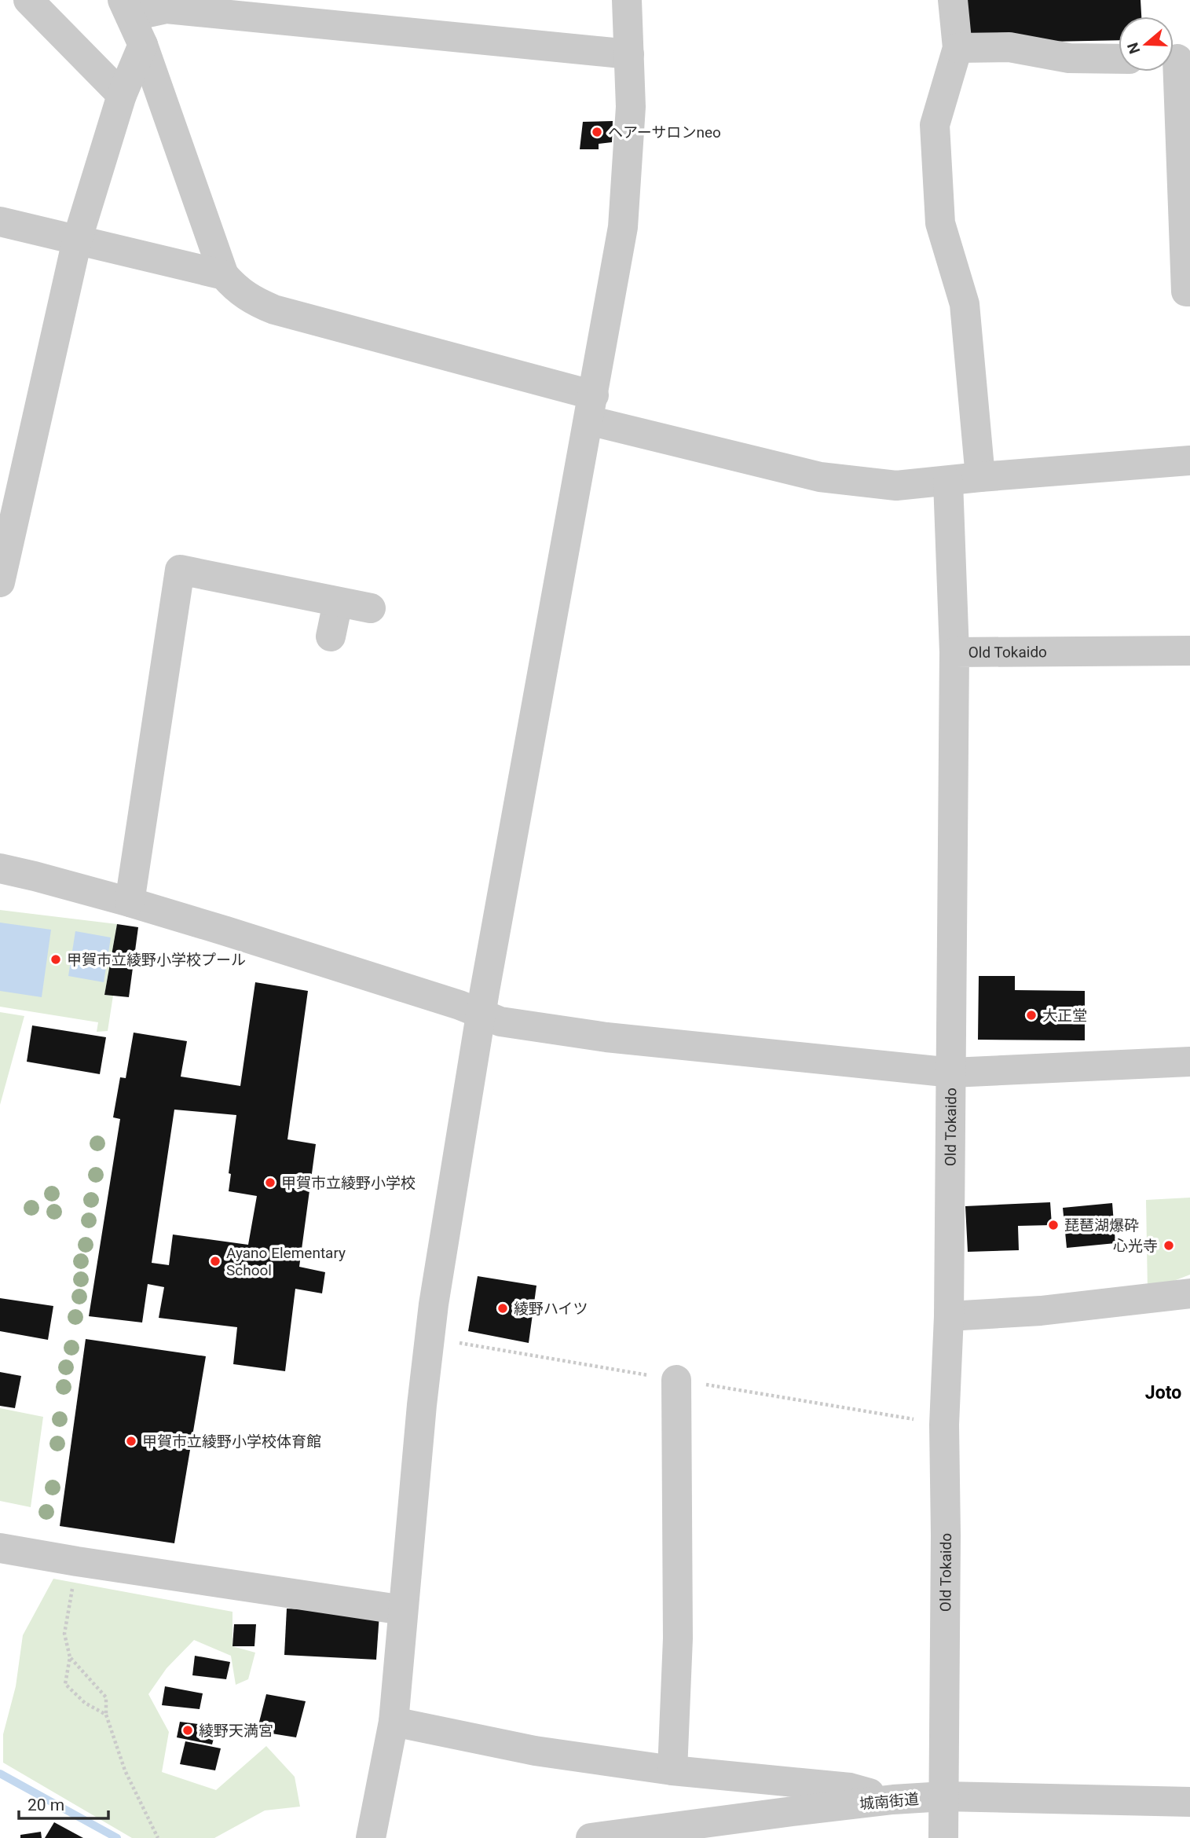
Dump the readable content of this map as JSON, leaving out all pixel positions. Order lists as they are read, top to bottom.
{
  "streets": {
    "street": ["Old Tokaido", "城南街道"]
  },
  "crossings": [
    ["Old Tokaido", "城南街道"]
  ],
  "districts": ["Joto"],
  "places": [
    "ヘアーサロンneo",
    "甲賀市立綾野小学校プール",
    "大正堂",
    "甲賀市立綾野小学校",
    "琵琶湖爆砕",
    "心光寺",
    "Ayano Elementary School",
    "綾野ハイツ",
    "甲賀市立綾野小学校体育館",
    "綾野天満宮"
  ],
  "scale_bar": "20 m",
  "north": "left"
}
